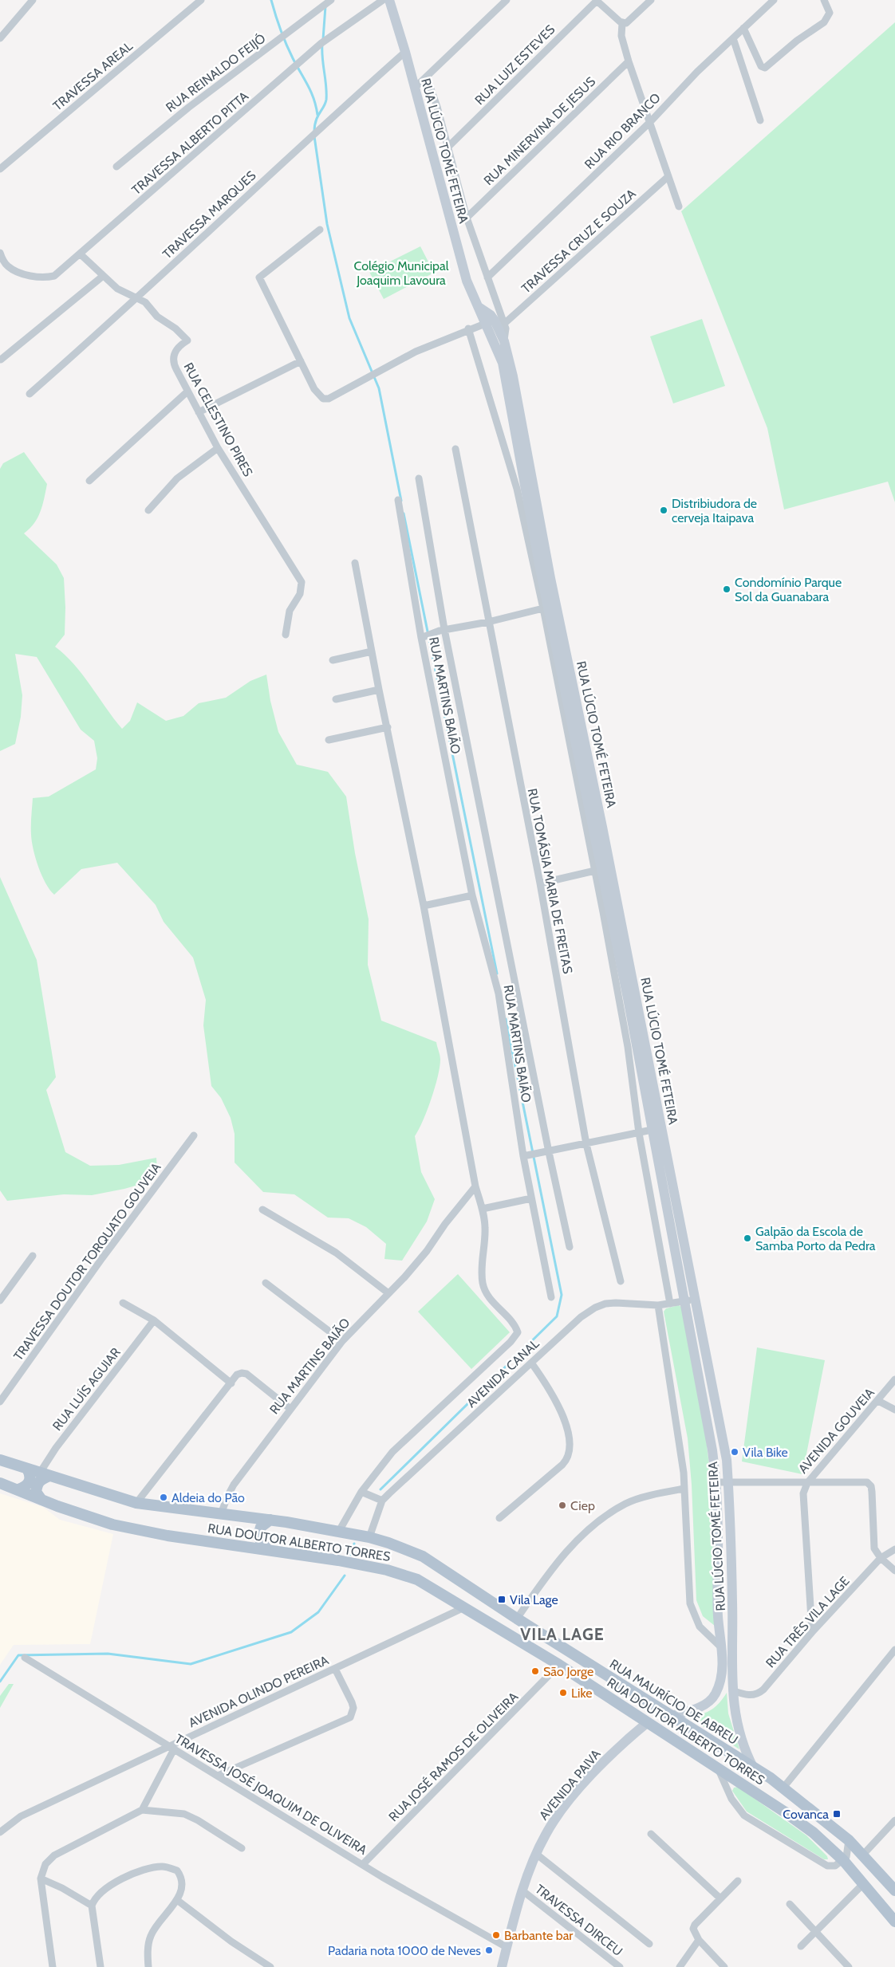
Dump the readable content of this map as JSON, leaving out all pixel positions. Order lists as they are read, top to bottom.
{
  "streets": {
    "main road": [
      "RUA LÚCIO TOMÉ FETEIRA",
      "RUA DOUTOR ALBERTO TORRES",
      "RUA MAURÍCIO DE ABREU",
      "AVENIDA PAIVA"
    ],
    "street": [
      "RUA LUIZ ESTEVES",
      "RUA REINALDO FEIJÓ",
      "TRAVESSA AREAL",
      "RUA MINERVINA DE JESUS",
      "RUA RIO BRANCO",
      "TRAVESSA ALBERTO PITTA",
      "TRAVESSA MARQUES",
      "TRAVESSA CRUZ E SOUZA",
      "RUA CELESTINO PIRES",
      "RUA MARTINS BAIÃO",
      "RUA TOMÁSIA MARIA DE FREITAS",
      "TRAVESSA DOUTOR TORQUATO GOUVEIA",
      "AVENIDA CANAL",
      "RUA LUÍS AGUIAR",
      "AVENIDA GOUVEIA",
      "RUA TRÊS VILA LAGE",
      "AVENIDA OLINDO PEREIRA",
      "RUA JOSÉ RAMOS DE OLIVEIRA",
      "TRAVESSA JOSÉ JOAQUIM DE OLIVEIRA",
      "TRAVESSA DIRCEU"
    ]
  },
  "crossings": [
    ["RUA LUIZ ESTEVES", "RUA LÚCIO TOMÉ FETEIRA"],
    ["RUA MINERVINA DE JESUS", "RUA LÚCIO TOMÉ FETEIRA"],
    ["RUA RIO BRANCO", "RUA LÚCIO TOMÉ FETEIRA"],
    ["TRAVESSA ALBERTO PITTA", "RUA CELESTINO PIRES"],
    ["RUA LÚCIO TOMÉ FETEIRA", "TRAVESSA MARQUES"],
    ["RUA LÚCIO TOMÉ FETEIRA", "TRAVESSA CRUZ E SOUZA"],
    ["RUA LÚCIO TOMÉ FETEIRA", "AVENIDA CANAL"],
    ["RUA LÚCIO TOMÉ FETEIRA", "AVENIDA GOUVEIA"],
    ["RUA LÚCIO TOMÉ FETEIRA", "RUA TRÊS VILA LAGE"],
    ["RUA LÚCIO TOMÉ FETEIRA", "RUA MAURÍCIO DE ABREU"],
    ["TRAVESSA MARQUES", "RUA CELESTINO PIRES"],
    ["RUA MARTINS BAIÃO", "RUA MAURÍCIO DE ABREU"],
    ["AVENIDA CANAL", "RUA MAURÍCIO DE ABREU"],
    ["RUA LUÍS AGUIAR", "RUA MAURÍCIO DE ABREU"],
    ["RUA DOUTOR ALBERTO TORRES", "AVENIDA OLINDO PEREIRA"],
    ["RUA DOUTOR ALBERTO TORRES", "RUA JOSÉ RAMOS DE OLIVEIRA"],
    ["RUA DOUTOR ALBERTO TORRES", "AVENIDA PAIVA"],
    ["AVENIDA OLINDO PEREIRA", "TRAVESSA JOSÉ JOAQUIM DE OLIVEIRA"],
    ["RUA JOSÉ RAMOS DE OLIVEIRA", "TRAVESSA JOSÉ JOAQUIM DE OLIVEIRA"],
    ["AVENIDA PAIVA", "TRAVESSA JOSÉ JOAQUIM DE OLIVEIRA"],
    ["AVENIDA PAIVA", "TRAVESSA DIRCEU"]
  ],
  "districts": ["VILA LAGE"],
  "parks": ["Colégio Municipal Joaquim Lavoura"],
  "places": {
    "other": [
      "Distribiudora de cerveja Itaipava",
      "Condomínio Parque Sol da Guanabara",
      "Galpão da Escola de Samba Porto da Pedra",
      "Vila Bike",
      "Aldeia do Pão",
      "Ciep",
      "São Jorge",
      "Like",
      "Barbante bar",
      "Padaria nota 1000 de Neves"
    ],
    "transit": ["Vila Lage", "Covanca"]
  }
}
